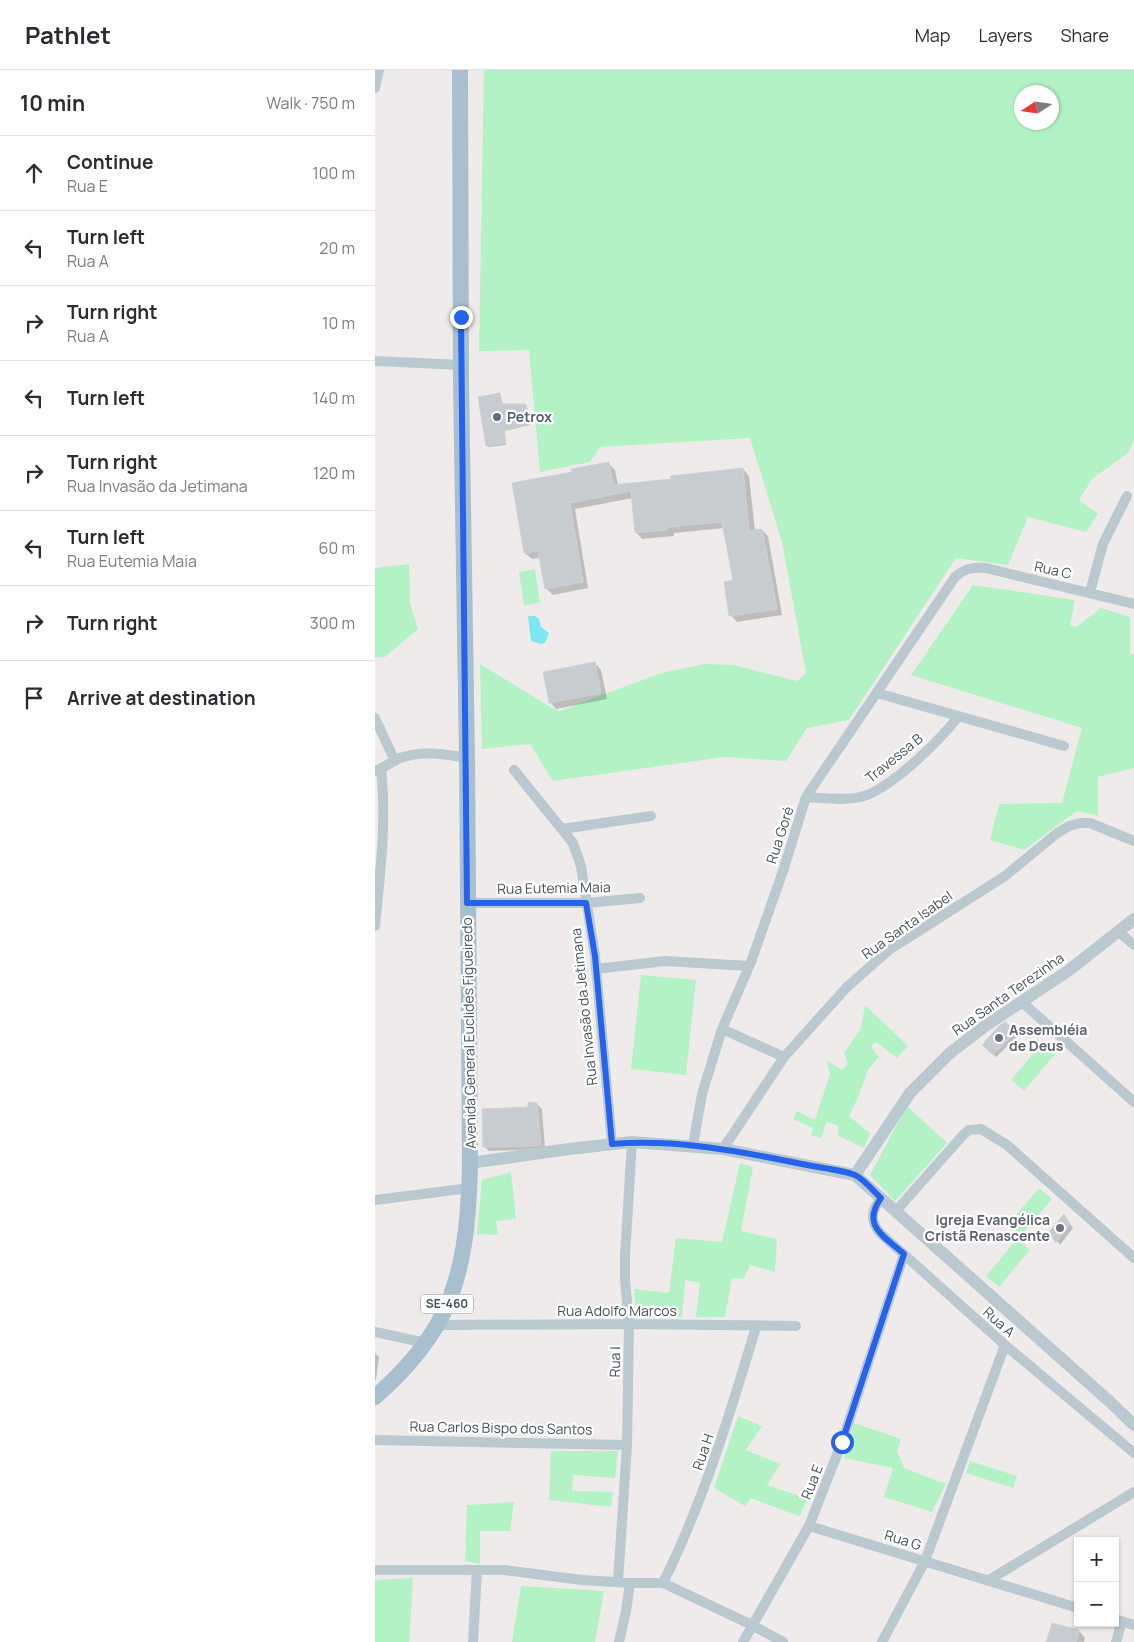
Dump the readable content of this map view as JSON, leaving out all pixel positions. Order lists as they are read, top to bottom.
{
  "streets": {
    "main road": ["Avenida General Euclides Figueiredo", "SE-460"],
    "street": [
      "Rua C",
      "Travessa B",
      "Rua Goré",
      "Rua Eutemia Maia",
      "Rua Santa Isabel",
      "Rua Santa Terezinha",
      "Rua Invasão da Jetimana",
      "Rua Adolfo Marcos",
      "Rua A",
      "Rua I",
      "Rua Carlos Bispo dos Santos",
      "Rua H",
      "Rua E",
      "Rua G"
    ]
  },
  "crossings": [
    ["Rua C", "Rua Goré"],
    ["Travessa B", "Rua Goré"],
    ["Rua Eutemia Maia", "Rua Invasão da Jetimana"],
    ["Rua Eutemia Maia", "Avenida General Euclides Figueiredo"],
    ["Avenida General Euclides Figueiredo", "Rua Adolfo Marcos"],
    ["Rua Adolfo Marcos", "Rua I"],
    ["Rua Adolfo Marcos", "Rua H"],
    ["Rua A", "Rua E"],
    ["Rua I", "Rua Carlos Bispo dos Santos"],
    ["Rua E", "Rua G"]
  ],
  "places": ["Petrox", "Assembléia de Deus", "Igreja Evangélica Cristã Renascente"],
  "north": "left",
  "page": {
    "header": "Pathlet",
    "nav": ["Map", "Layers", "Share"],
    "heading": ["10 min", "Walk · 750 m"],
    "list": [
      ["Continue", "Rua E", "100 m"],
      ["Turn left", "Rua A", "20 m"],
      ["Turn right", "Rua A", "10 m"],
      ["Turn left", "140 m"],
      ["Turn right", "Rua Invasão da Jetimana", "120 m"],
      ["Turn left", "Rua Eutemia Maia", "60 m"],
      ["Turn right", "300 m"],
      "Arrive at destination"
    ],
    "map_buttons": ["+", "−"]
  }
}
